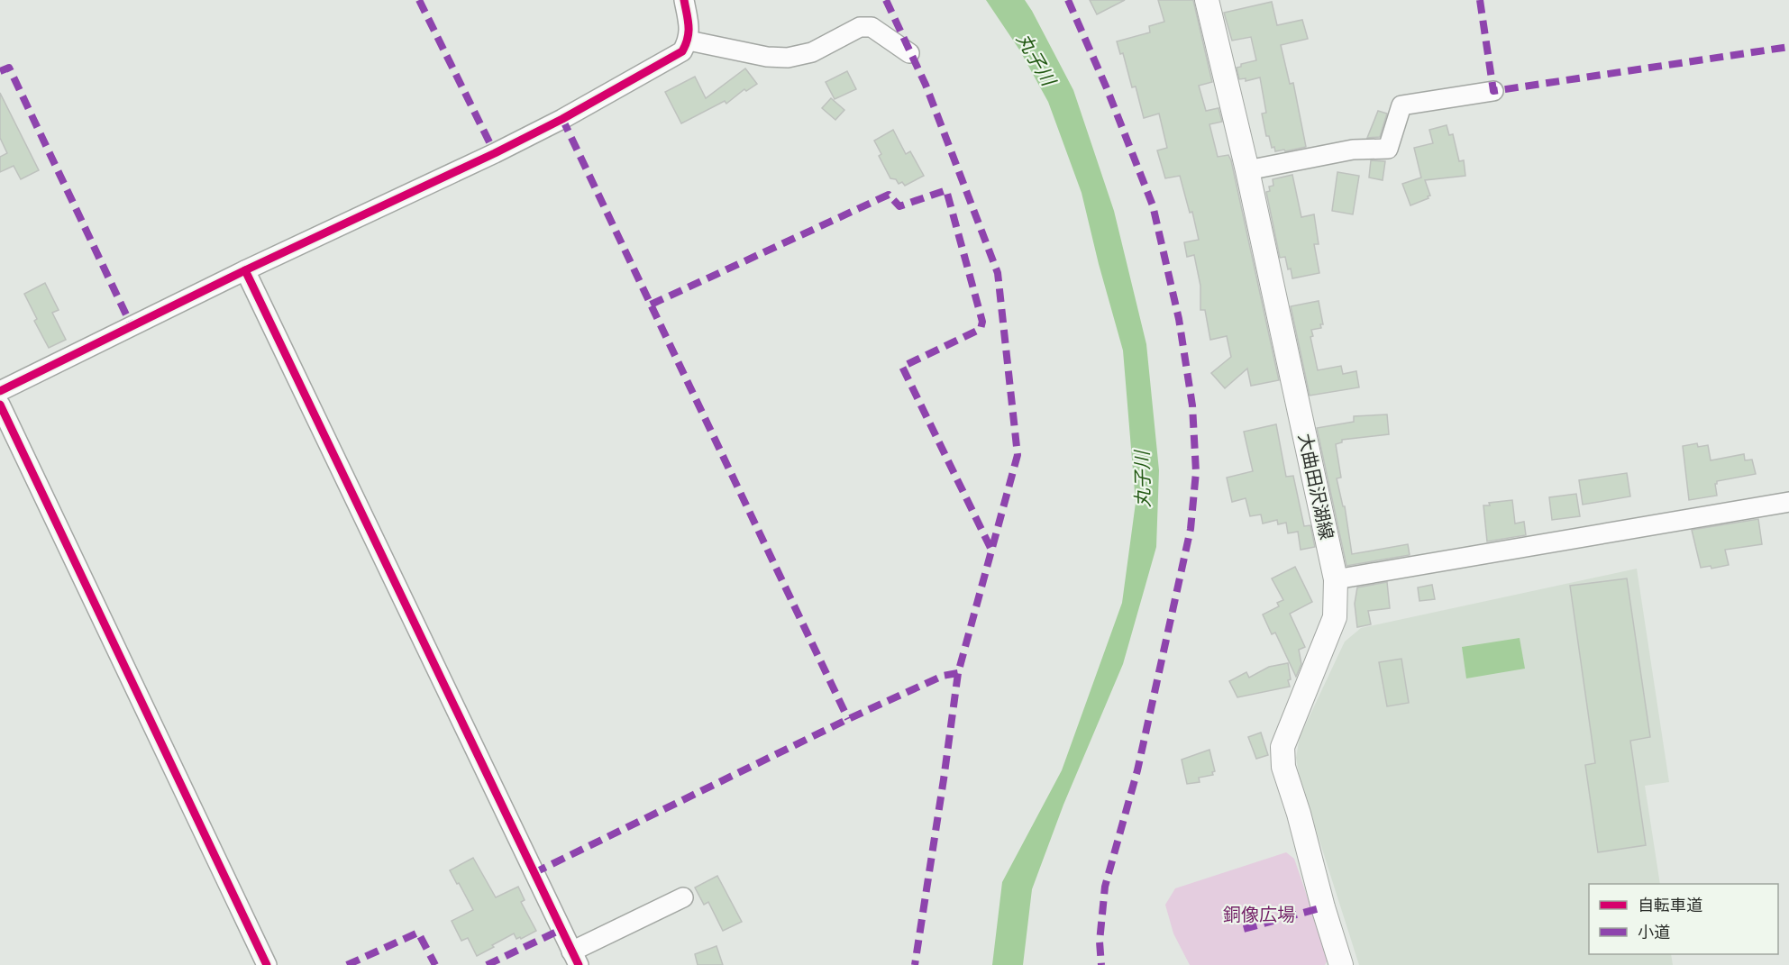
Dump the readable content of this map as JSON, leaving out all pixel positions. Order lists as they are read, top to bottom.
{
  "streets": {
    "main road": ["大曲田沢湖線"]
  },
  "water": ["丸子川"],
  "parks": ["銅像広場"],
  "legend": ["自転車道", "小道"]
}
